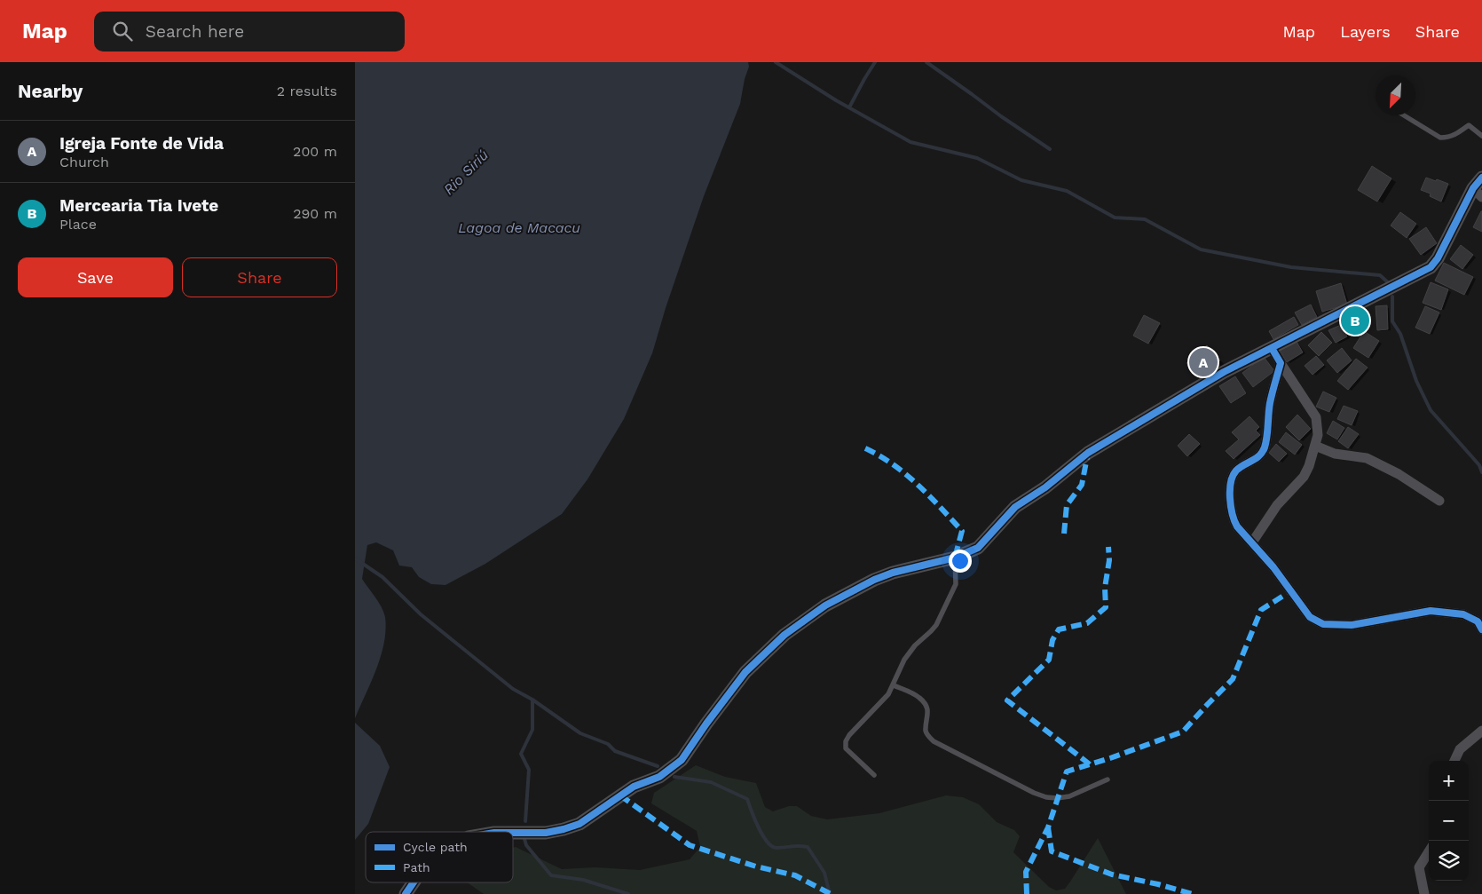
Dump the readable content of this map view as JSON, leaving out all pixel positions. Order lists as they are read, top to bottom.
{
  "water": ["Rio Siriú", "Lagoa de Macacu"],
  "legend": ["Cycle path", "Path"],
  "north": "bottom left",
  "page": {
    "header": "Map",
    "search": "Search here",
    "nav": ["Map", "Layers", "Share"],
    "heading": ["Nearby", "2 results"],
    "list": [
      {
        "mark": "A",
        "name": "Igreja Fonte de Vida",
        "note": "Church",
        "value": "200 m"
      },
      {
        "mark": "B",
        "name": "Mercearia Tia Ivete",
        "note": "Place",
        "value": "290 m"
      }
    ],
    "buttons": ["Save", "Share"],
    "pins": ["B", "A"],
    "map_buttons": ["+", "−"]
  }
}
